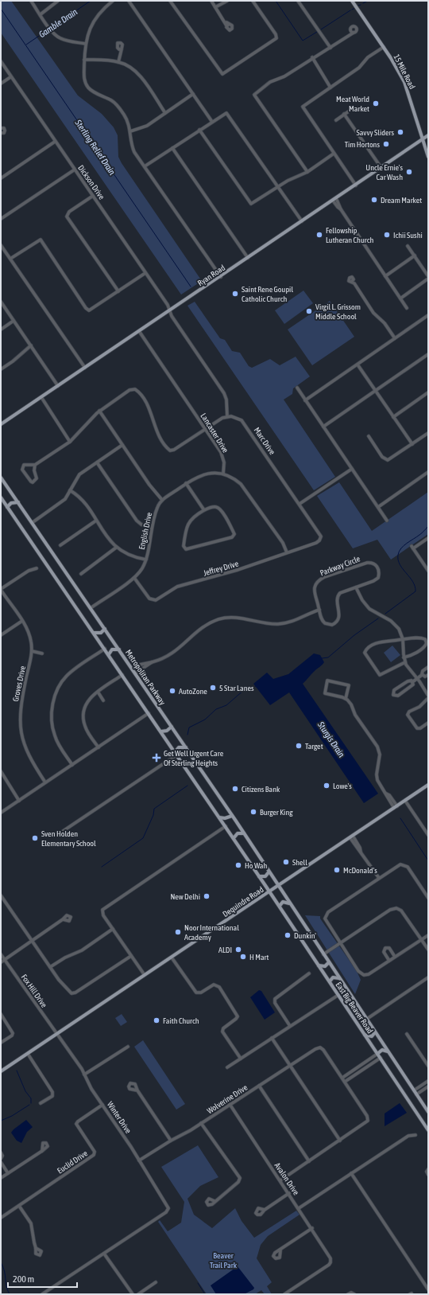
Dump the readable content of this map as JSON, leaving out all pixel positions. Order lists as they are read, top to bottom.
{
  "streets": {
    "main road": [
      "15 Mile Road",
      "Ryan Road",
      "Metropolitan Parkway",
      "Dequindre Road",
      "East Big Beaver Road"
    ],
    "street": [
      "Dickson Drive",
      "Lancaster Drive",
      "Marc Drive",
      "English Drive",
      "Parkway Circle",
      "Jeffrey Drive",
      "Groves Drive",
      "Fox Hill Drive",
      "Wolverine Drive",
      "Winter Drive",
      "Euclid Drive",
      "Avalon Drive"
    ]
  },
  "crossings": [
    ["15 Mile Road", "Ryan Road"],
    ["Dickson Drive", "Ryan Road"],
    ["Dickson Drive", "Marc Drive"],
    ["Ryan Road", "Lancaster Drive"],
    ["Lancaster Drive", "English Drive"],
    ["Marc Drive", "Jeffrey Drive"],
    ["English Drive", "Jeffrey Drive"],
    ["English Drive", "Metropolitan Parkway"],
    ["Metropolitan Parkway", "Dequindre Road"],
    ["Metropolitan Parkway", "East Big Beaver Road"],
    ["Dequindre Road", "Fox Hill Drive"],
    ["Dequindre Road", "East Big Beaver Road"],
    ["Dequindre Road", "Winter Drive"],
    ["Fox Hill Drive", "Winter Drive"],
    ["Wolverine Drive", "Winter Drive"],
    ["Wolverine Drive", "Avalon Drive"],
    ["Winter Drive", "Euclid Drive"]
  ],
  "water": ["Gamble Drain", "Sterling Relief Drain", "Sturgis Drain"],
  "parks": ["Beaver Trail Park"],
  "places": {
    "other": [
      "Meat World Market",
      "Savvy Sliders",
      "Tim Hortons",
      "Uncle Ernie's Car Wash",
      "Dream Market",
      "Fellowship Lutheran Church",
      "Ichii Sushi",
      "Saint Rene Goupil Catholic Church",
      "Virgil L. Grissom Middle School",
      "5 Star Lanes",
      "AutoZone",
      "Target",
      "Lowe's",
      "Citizens Bank",
      "Burger King",
      "Sven Holden Elementary School",
      "Shell",
      "Ho Wah",
      "McDonald's",
      "New Delhi",
      "Noor International Academy",
      "Dunkin'",
      "ALDI",
      "H Mart",
      "Faith Church"
    ],
    "health": ["Get Well Urgent Care Of Sterling Heights"]
  },
  "scale_bar": "200 m"
}
